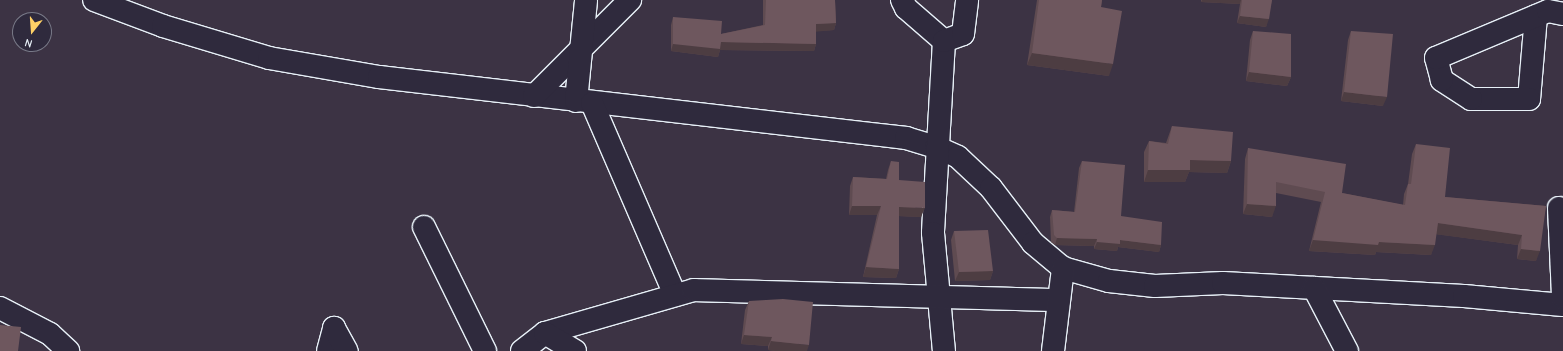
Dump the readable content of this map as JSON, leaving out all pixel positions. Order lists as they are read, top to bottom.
{
  "north": "bottom"
}
